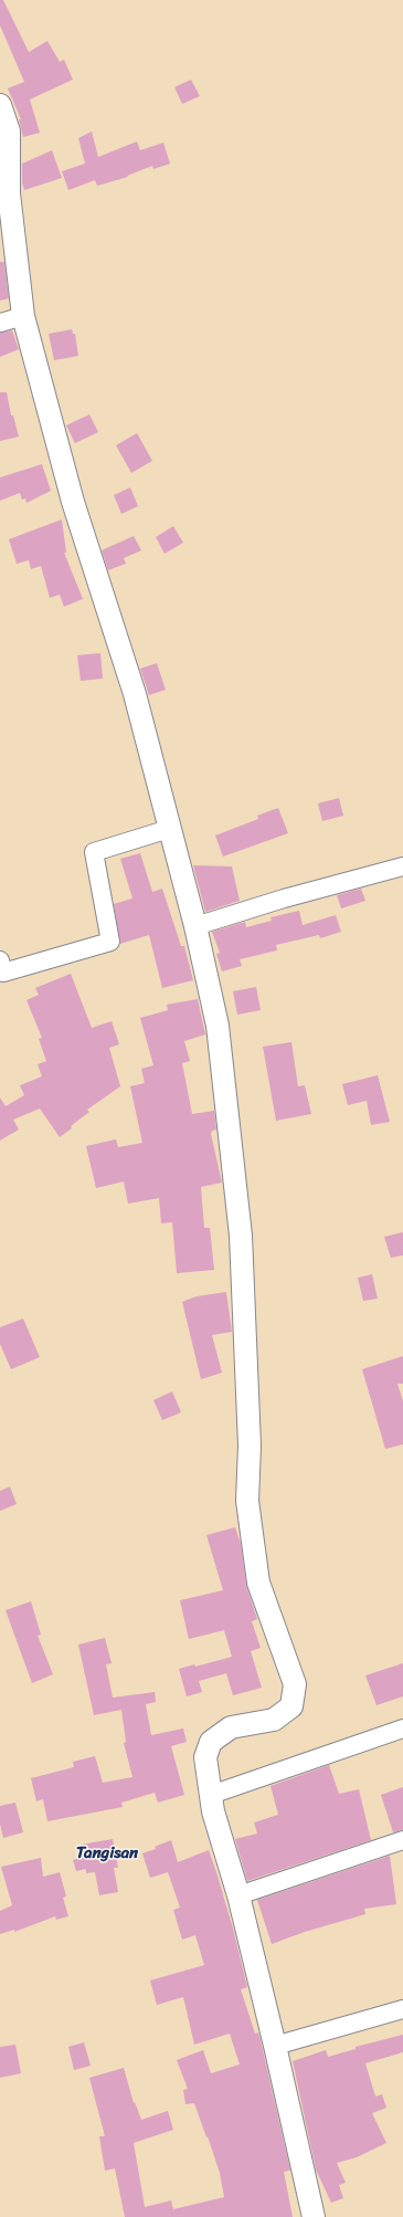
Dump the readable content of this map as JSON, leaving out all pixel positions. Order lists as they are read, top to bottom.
{
  "districts": ["Tangisan"]
}
